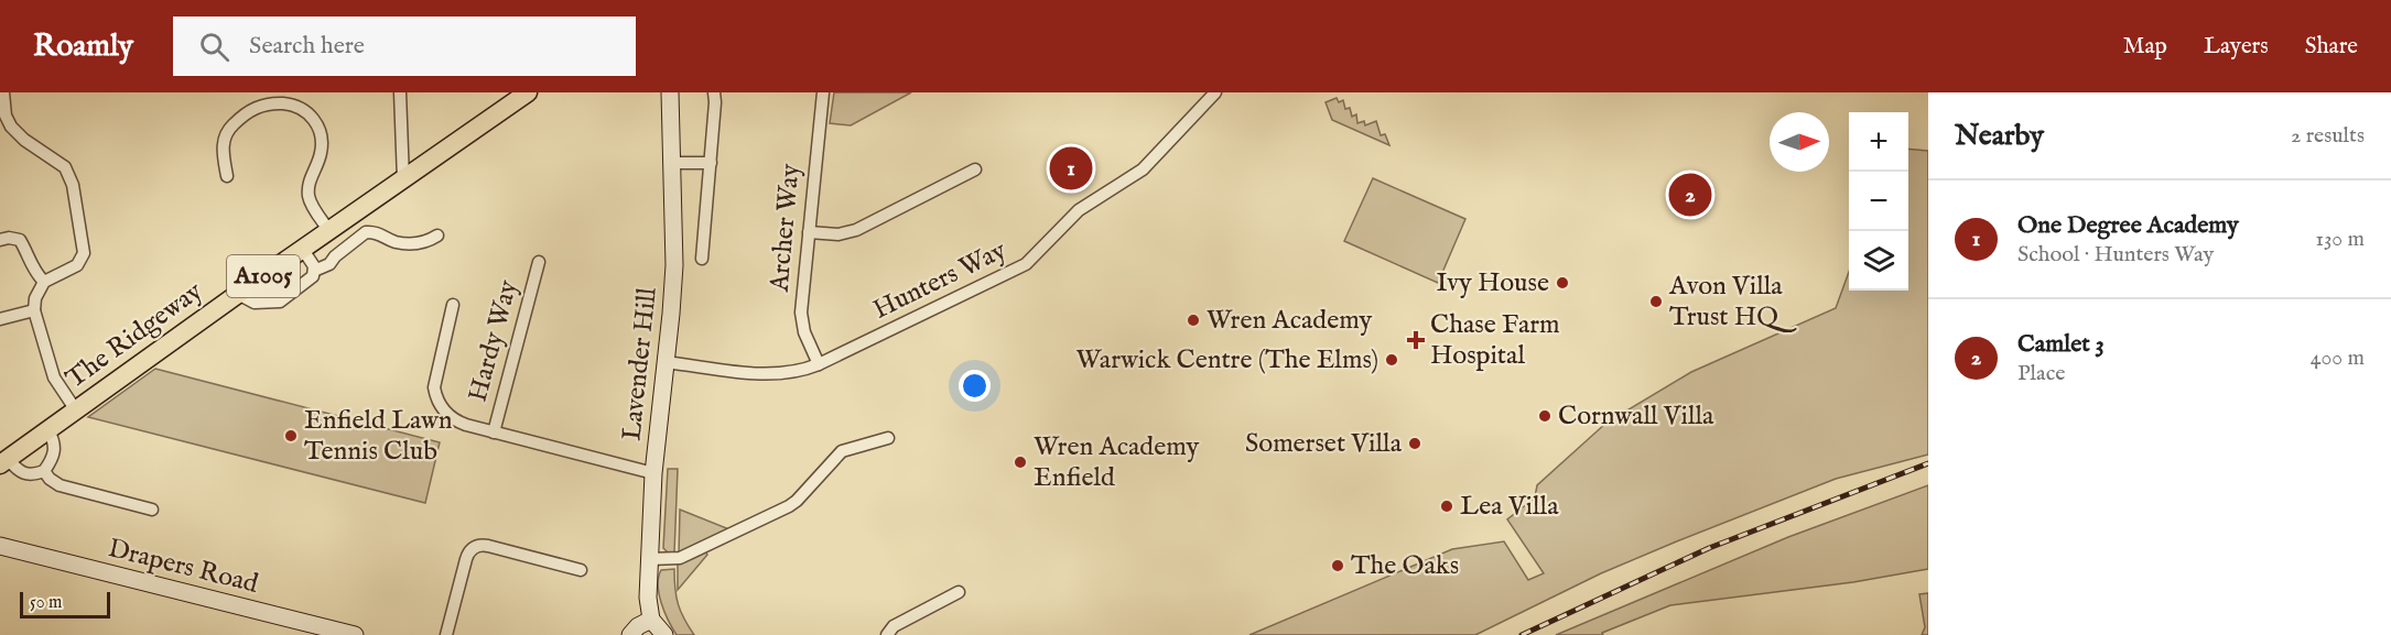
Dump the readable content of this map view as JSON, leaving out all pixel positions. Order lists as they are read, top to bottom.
{
  "streets": {
    "main road": ["A1005", "The Ridgeway"],
    "street": [
      "Archer Way",
      "Hunters Way",
      "Hardy Way",
      "Lavender Hill",
      "Drapers Road"
    ]
  },
  "crossings": [
    ["Archer Way", "Hunters Way"],
    ["Hunters Way", "Lavender Hill"],
    ["Hardy Way", "Lavender Hill"]
  ],
  "places": {
    "other": [
      "Ivy House",
      "Avon Villa Trust HQ",
      "Wren Academy",
      "Warwick Centre (The Elms)",
      "Cornwall Villa",
      "Enfield Lawn Tennis Club",
      "Somerset Villa",
      "Wren Academy Enfield",
      "Lea Villa",
      "The Oaks"
    ],
    "health": ["Chase Farm Hospital"]
  },
  "scale_bar": "50 m",
  "north": "right",
  "page": {
    "header": "Roamly",
    "search": "Search here",
    "nav": ["Map", "Layers", "Share"],
    "heading": ["Nearby", "2 results"],
    "map_buttons": ["+", "−"],
    "pins": ["1", "2"],
    "list": [
      {
        "mark": "1",
        "name": "One Degree Academy",
        "note": "School · Hunters Way",
        "value": "130 m"
      },
      {
        "mark": "2",
        "name": "Camlet 3",
        "note": "Place",
        "value": "400 m"
      }
    ],
    "scale": "50 m"
  }
}
